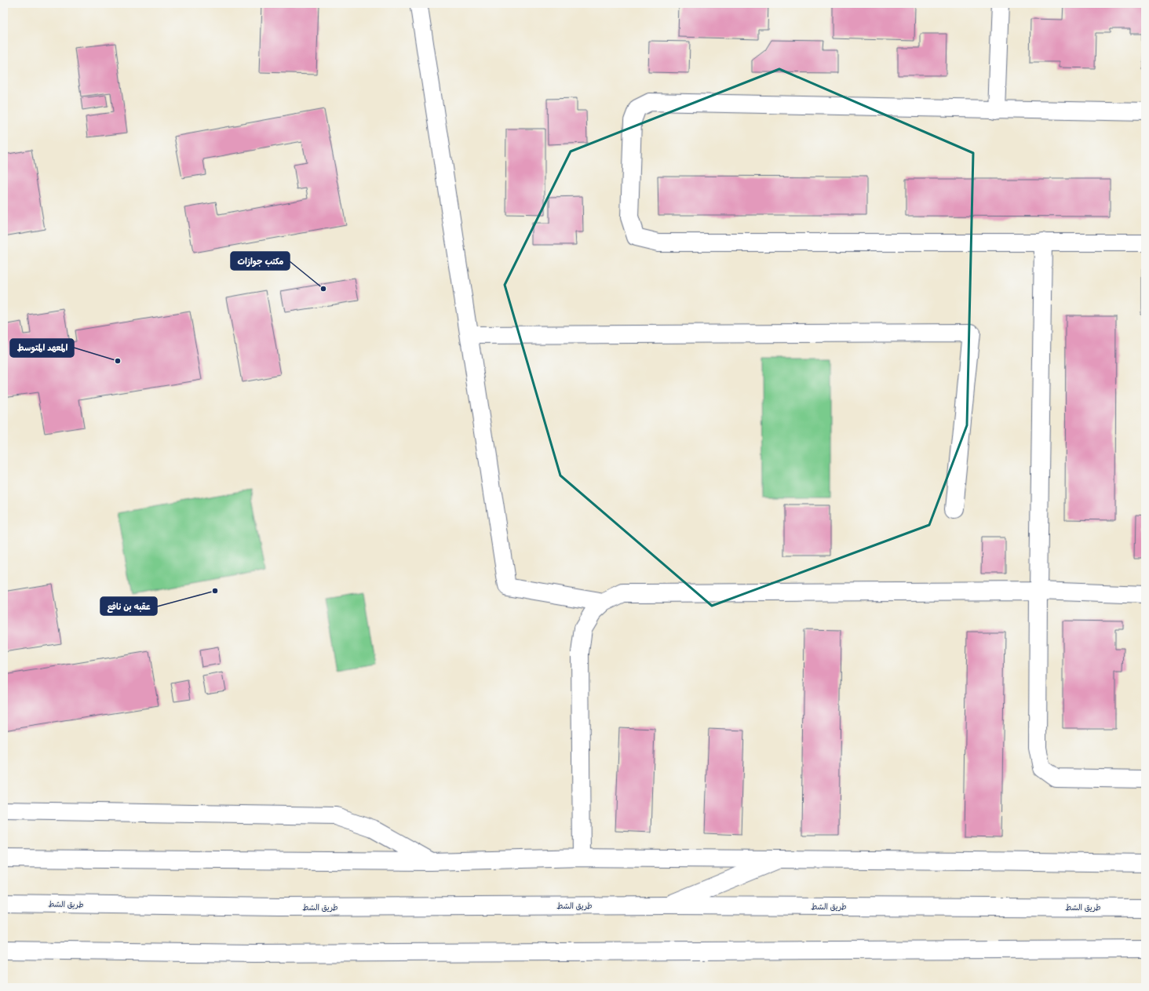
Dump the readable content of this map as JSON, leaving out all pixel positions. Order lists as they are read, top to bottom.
{
  "streets": {
    "street": ["طريق الشط"]
  },
  "places": ["مكتب جوازات", "المعهد المتوسط", "عقبه بن نافع"]
}
